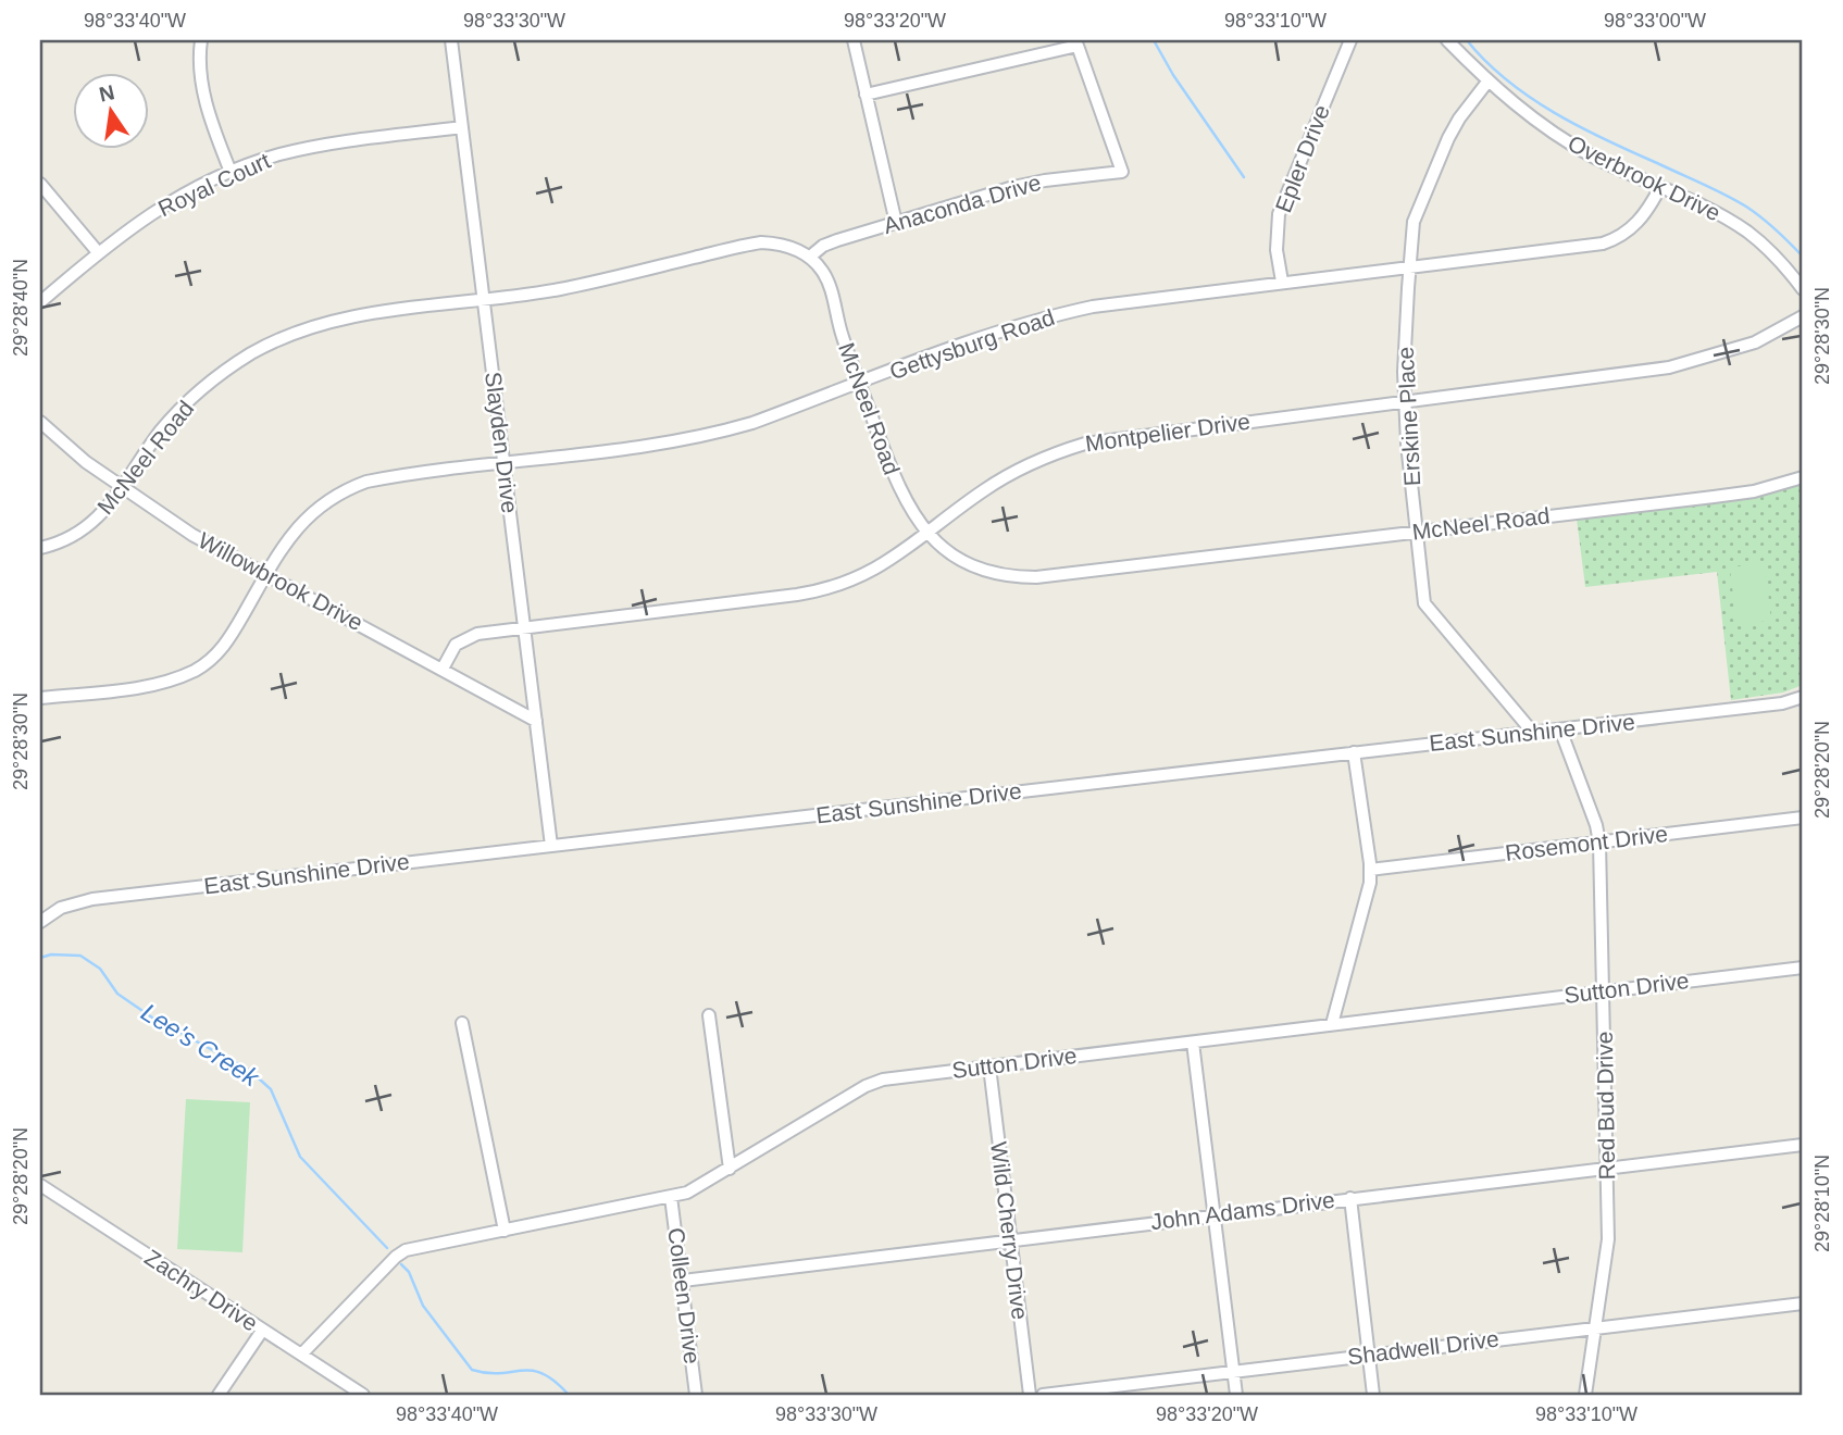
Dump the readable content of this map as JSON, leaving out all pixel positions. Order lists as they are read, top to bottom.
{
  "streets": {
    "street": [
      "Epler Drive",
      "Overbrook Drive",
      "Royal Court",
      "Anaconda Drive",
      "Gettysburg Road",
      "McNeel Road",
      "Erskine Place",
      "Montpelier Drive",
      "Slayden Drive",
      "Willowbrook Drive",
      "East Sunshine Drive",
      "Rosemont Drive",
      "Sutton Drive",
      "Red Bud Drive",
      "John Adams Drive",
      "Wild Cherry Drive",
      "Zachry Drive",
      "Colleen Drive",
      "Shadwell Drive"
    ]
  },
  "crossings": [
    ["Epler Drive", "Gettysburg Road"],
    ["Overbrook Drive", "Gettysburg Road"],
    ["Overbrook Drive", "Erskine Place"],
    ["Royal Court", "Slayden Drive"],
    ["Anaconda Drive", "McNeel Road"],
    ["Gettysburg Road", "McNeel Road"],
    ["Gettysburg Road", "Erskine Place"],
    ["Gettysburg Road", "Slayden Drive"],
    ["Gettysburg Road", "Willowbrook Drive"],
    ["McNeel Road", "Erskine Place"],
    ["McNeel Road", "Montpelier Drive"],
    ["McNeel Road", "Slayden Drive"],
    ["McNeel Road", "Willowbrook Drive"],
    ["Erskine Place", "Montpelier Drive"],
    ["Erskine Place", "East Sunshine Drive"],
    ["Montpelier Drive", "Slayden Drive"],
    ["Montpelier Drive", "Willowbrook Drive"],
    ["Slayden Drive", "Willowbrook Drive"],
    ["Slayden Drive", "East Sunshine Drive"],
    ["East Sunshine Drive", "Red Bud Drive"],
    ["Rosemont Drive", "Red Bud Drive"],
    ["Sutton Drive", "Red Bud Drive"],
    ["Sutton Drive", "Wild Cherry Drive"],
    ["Sutton Drive", "Zachry Drive"],
    ["Sutton Drive", "Colleen Drive"],
    ["Red Bud Drive", "John Adams Drive"],
    ["Red Bud Drive", "Shadwell Drive"],
    ["John Adams Drive", "Wild Cherry Drive"],
    ["John Adams Drive", "Colleen Drive"]
  ],
  "water": ["Lee's Creek"],
  "north": "top",
  "coordinates": [
    "98°33'40\"W",
    "98°33'30\"W",
    "98°33'20\"W",
    "98°33'10\"W",
    "98°33'00\"W",
    "29°28'40\"N",
    "29°28'30\"N",
    "29°28'20\"N",
    "29°28'10\"N"
  ]
}
